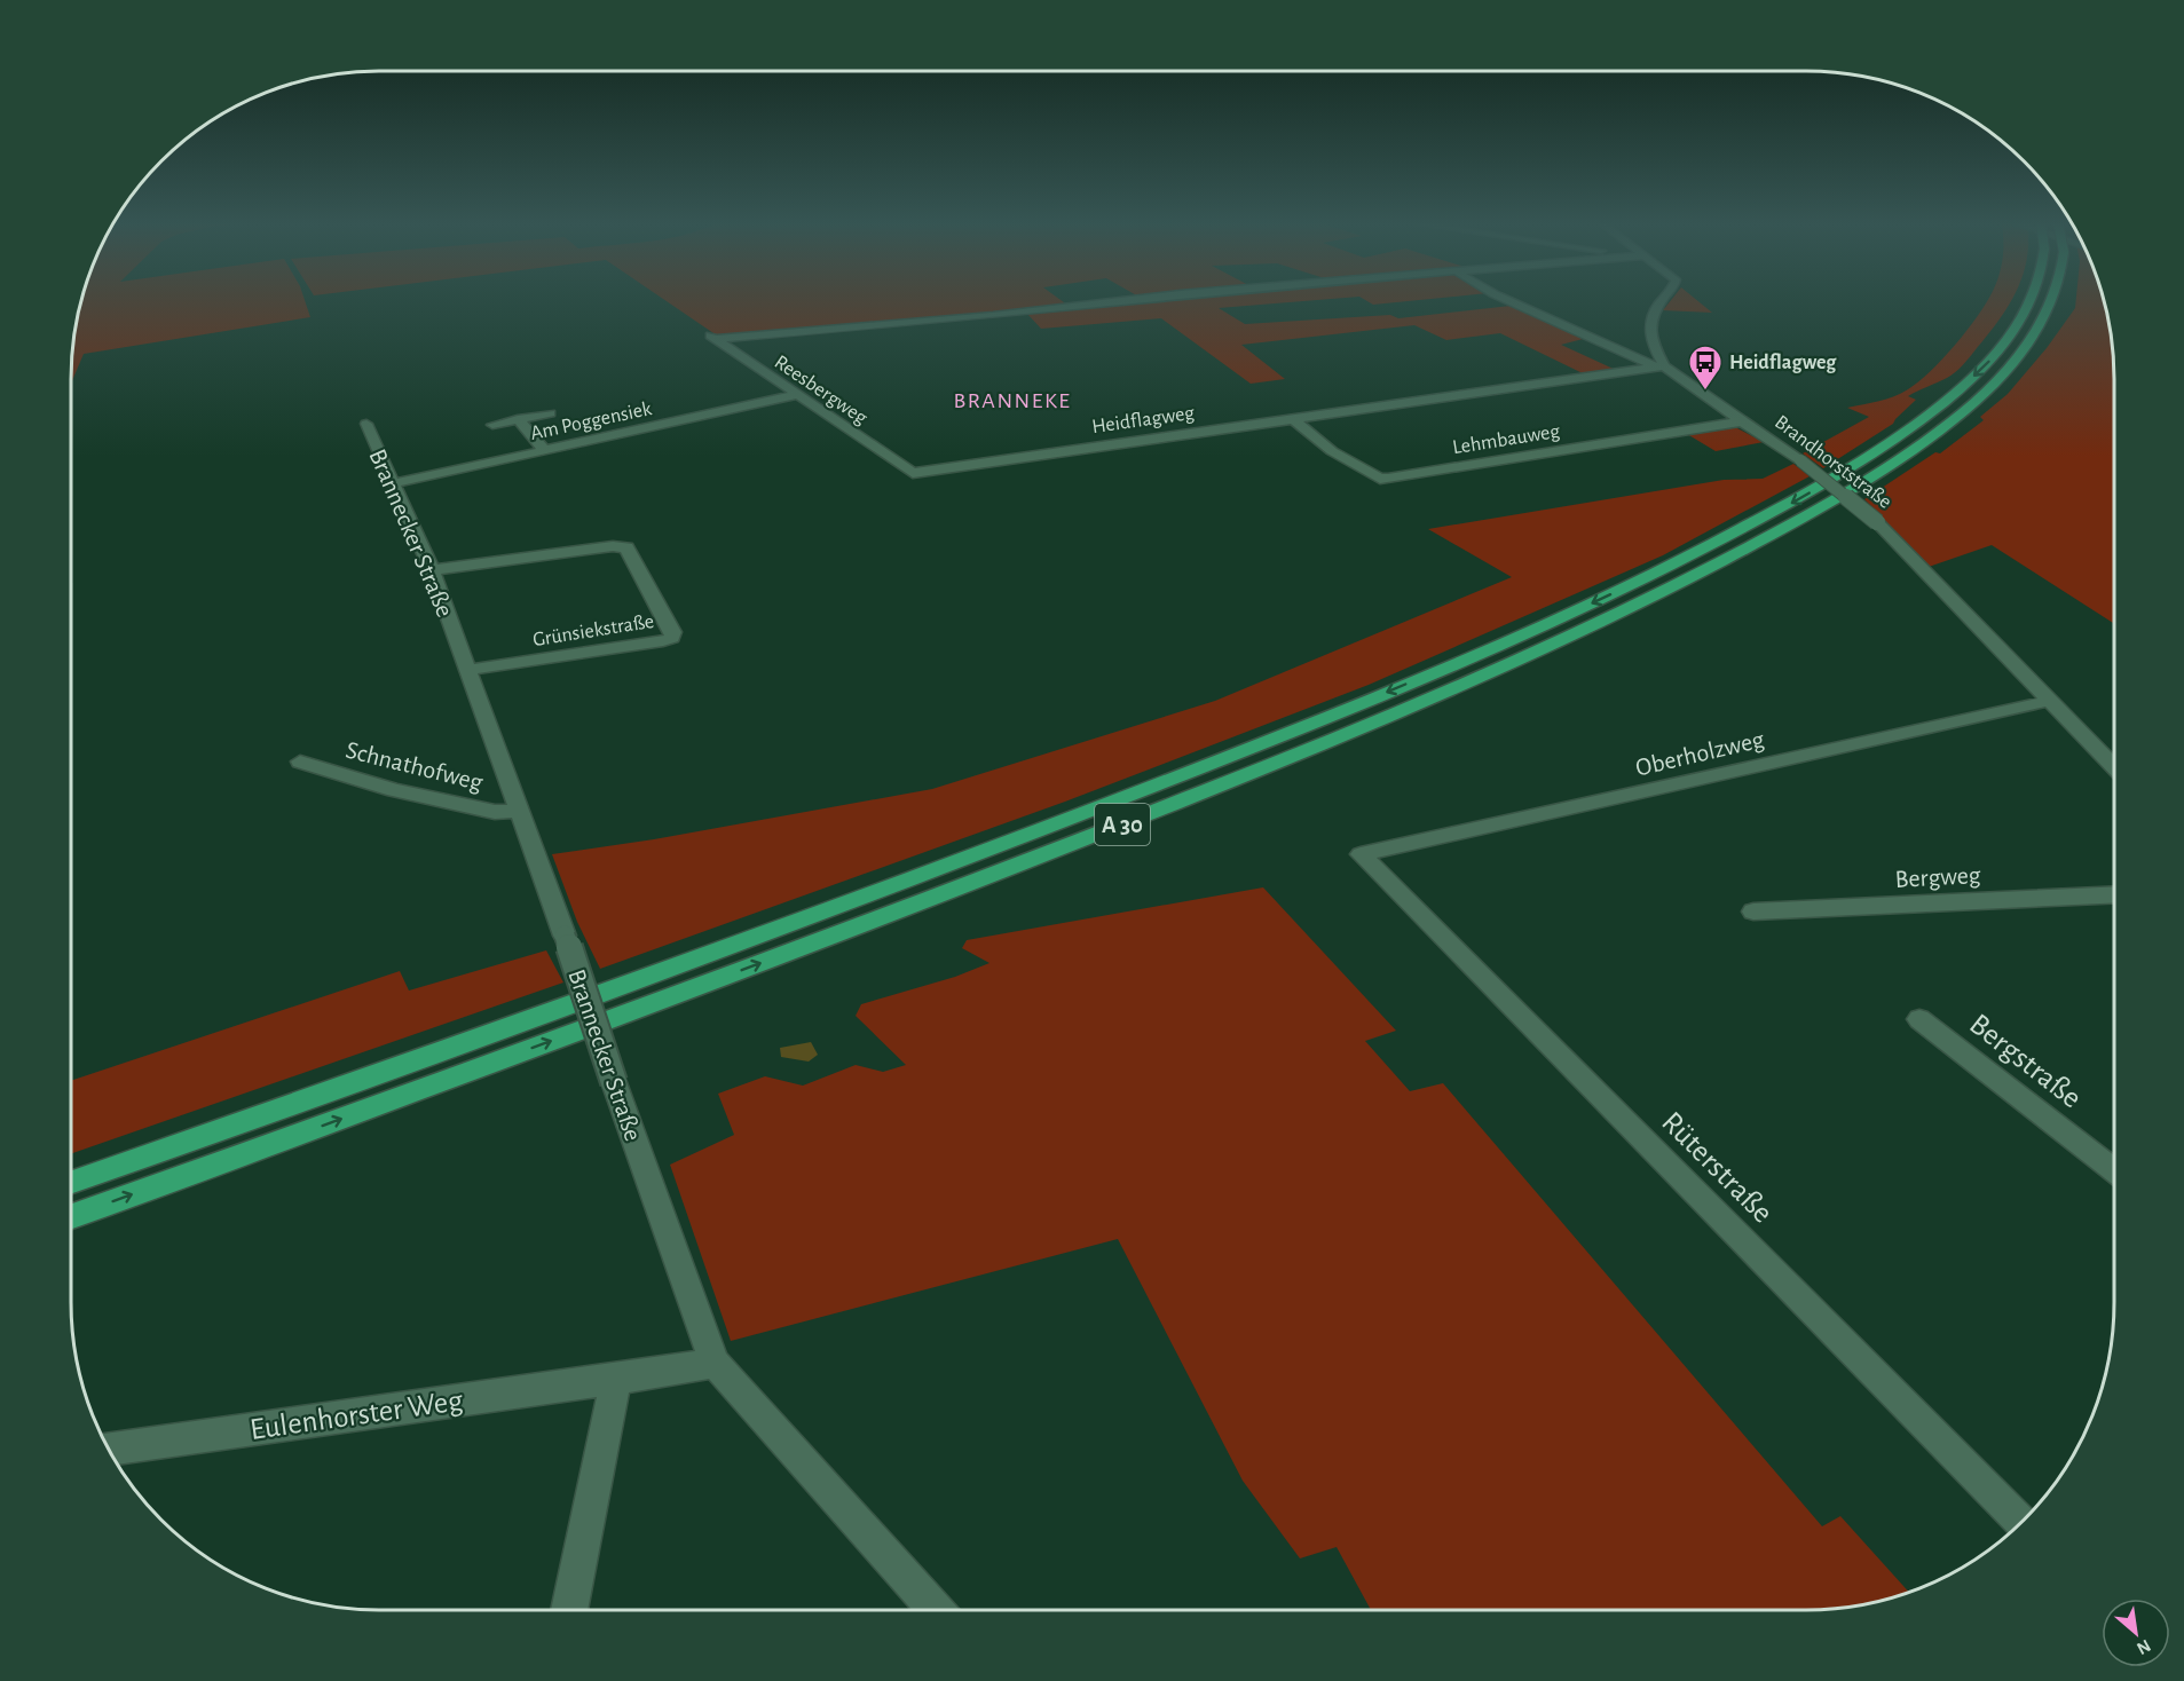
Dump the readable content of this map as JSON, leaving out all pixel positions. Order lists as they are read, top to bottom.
{
  "streets": {
    "highway": ["A 30"],
    "street": [
      "Reesbergweg",
      "Heidflagweg",
      "Am Poggensiek",
      "Lehmbauweg",
      "Brandhorststraße",
      "Brannecker Straße",
      "Grünsiekstraße",
      "Oberholzweg",
      "Schnathofweg",
      "Bergweg",
      "Bergstraße",
      "Rüterstraße",
      "Eulenhorster Weg"
    ]
  },
  "crossings": [
    ["Reesbergweg", "Heidflagweg"],
    ["Reesbergweg", "Am Poggensiek"],
    ["Heidflagweg", "Lehmbauweg"],
    ["Heidflagweg", "Brandhorststraße"],
    ["Am Poggensiek", "Brannecker Straße"],
    ["Lehmbauweg", "Brandhorststraße"],
    ["Brandhorststraße", "Oberholzweg"],
    ["Brannecker Straße", "Grünsiekstraße"],
    ["Brannecker Straße", "Schnathofweg"],
    ["Brannecker Straße", "Eulenhorster Weg"],
    ["Oberholzweg", "Rüterstraße"]
  ],
  "districts": ["BRANNEKE"],
  "places": {
    "bus stop": ["Heidflagweg"]
  },
  "north": "bottom right"
}
